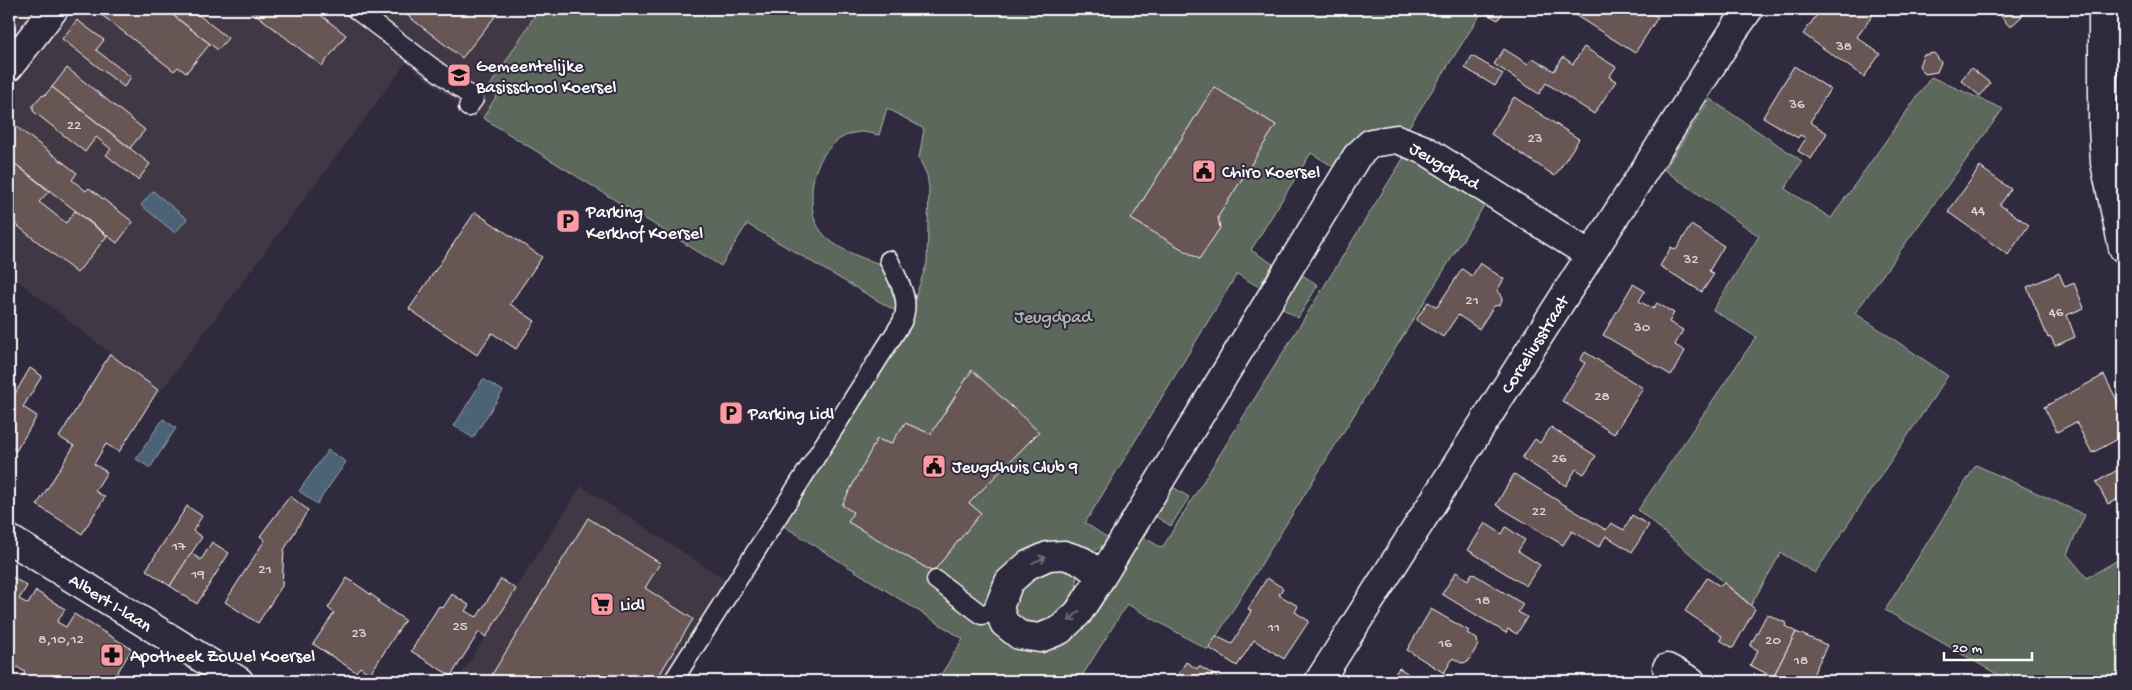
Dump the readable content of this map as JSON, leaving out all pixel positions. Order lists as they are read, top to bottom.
{
  "streets": {
    "street": ["Jeugdpad", "Corceliusstraat", "Albert I-laan"]
  },
  "crossings": [
    ["Jeugdpad", "Corceliusstraat"]
  ],
  "parks": ["Jeugdpad"],
  "places": {
    "school or university": ["Gemeentelijke Basisschool Koersel"],
    "public building": ["Chiro Koersel", "Jeugdhuis Club 9"],
    "parking": ["Parking Kerkhof Koersel", "Parking Lidl"],
    "supermarket": ["Lidl"],
    "pharmacy": ["Apotheek ZoWel Koersel"]
  },
  "house_numbers": [
    "38",
    "36",
    "22",
    "23",
    "44",
    "32",
    "21",
    "46",
    "30",
    "28",
    "26",
    "22",
    "17",
    "21",
    "19",
    "18",
    "25",
    "11",
    "23",
    "8,10,12",
    "20",
    "16",
    "18"
  ],
  "scale_bar": "20 m"
}
